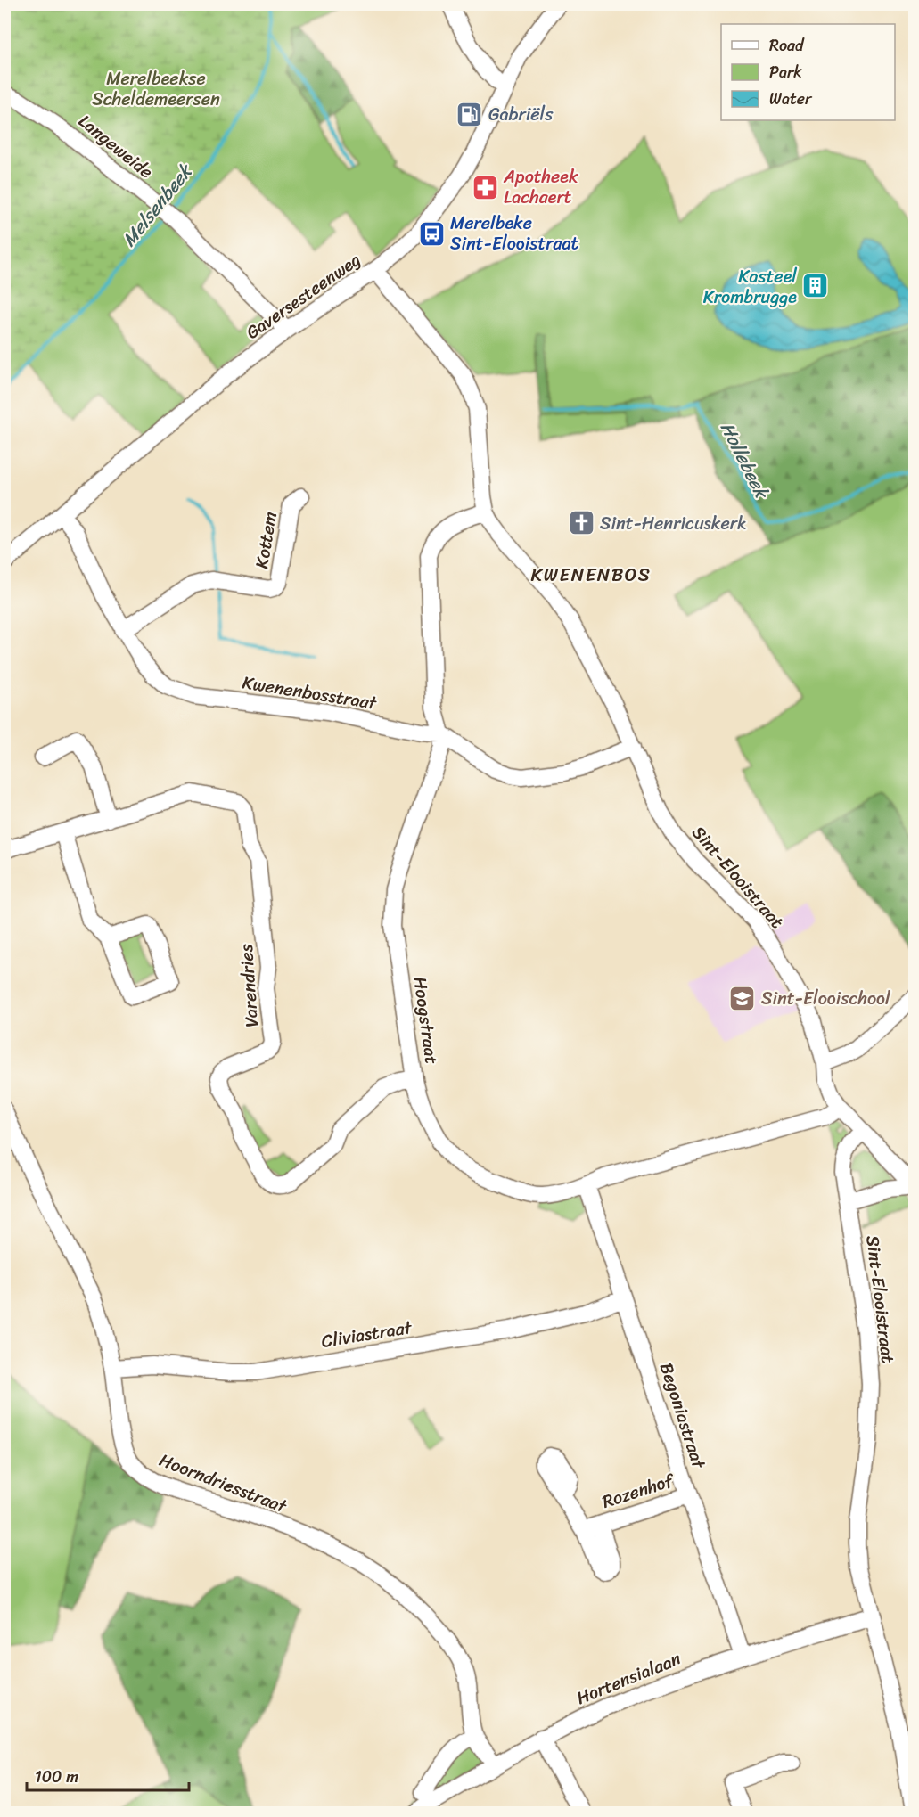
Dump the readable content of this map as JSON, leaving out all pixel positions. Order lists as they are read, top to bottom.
{
  "streets": {
    "street": [
      "Langeweide",
      "Gaversesteenweg",
      "Kottem",
      "Kwenenbosstraat",
      "Sint-Elooistraat",
      "Varendries",
      "Hoogstraat",
      "Cliviastraat",
      "Begoniastraat",
      "Hoorndriesstraat",
      "Rozenhof",
      "Hortensialaan"
    ]
  },
  "crossings": [
    ["Langeweide", "Gaversesteenweg"],
    ["Gaversesteenweg", "Kwenenbosstraat"],
    ["Gaversesteenweg", "Sint-Elooistraat"],
    ["Kottem", "Kwenenbosstraat"],
    ["Kwenenbosstraat", "Sint-Elooistraat"],
    ["Kwenenbosstraat", "Hoogstraat"],
    ["Sint-Elooistraat", "Hoogstraat"],
    ["Sint-Elooistraat", "Hortensialaan"],
    ["Varendries", "Hoogstraat"],
    ["Hoogstraat", "Begoniastraat"],
    ["Cliviastraat", "Begoniastraat"],
    ["Cliviastraat", "Hoorndriesstraat"],
    ["Begoniastraat", "Rozenhof"],
    ["Begoniastraat", "Hortensialaan"],
    ["Hoorndriesstraat", "Hortensialaan"]
  ],
  "districts": ["KWENENBOS"],
  "water": ["Melsenbeek", "Hollebeek"],
  "parks": ["Merelbeekse Scheldemeersen"],
  "places": {
    "fuel station": ["Gabriëls"],
    "pharmacy": ["Apotheek Lachaert"],
    "bus stop": ["Merelbeke Sint-Elooistraat"],
    "building": ["Kasteel Krombrugge"],
    "church": ["Sint-Henricuskerk"],
    "school or university": ["Sint-Elooischool"]
  },
  "legend": ["Road", "Park", "Water"],
  "scale_bar": "100 m"
}
